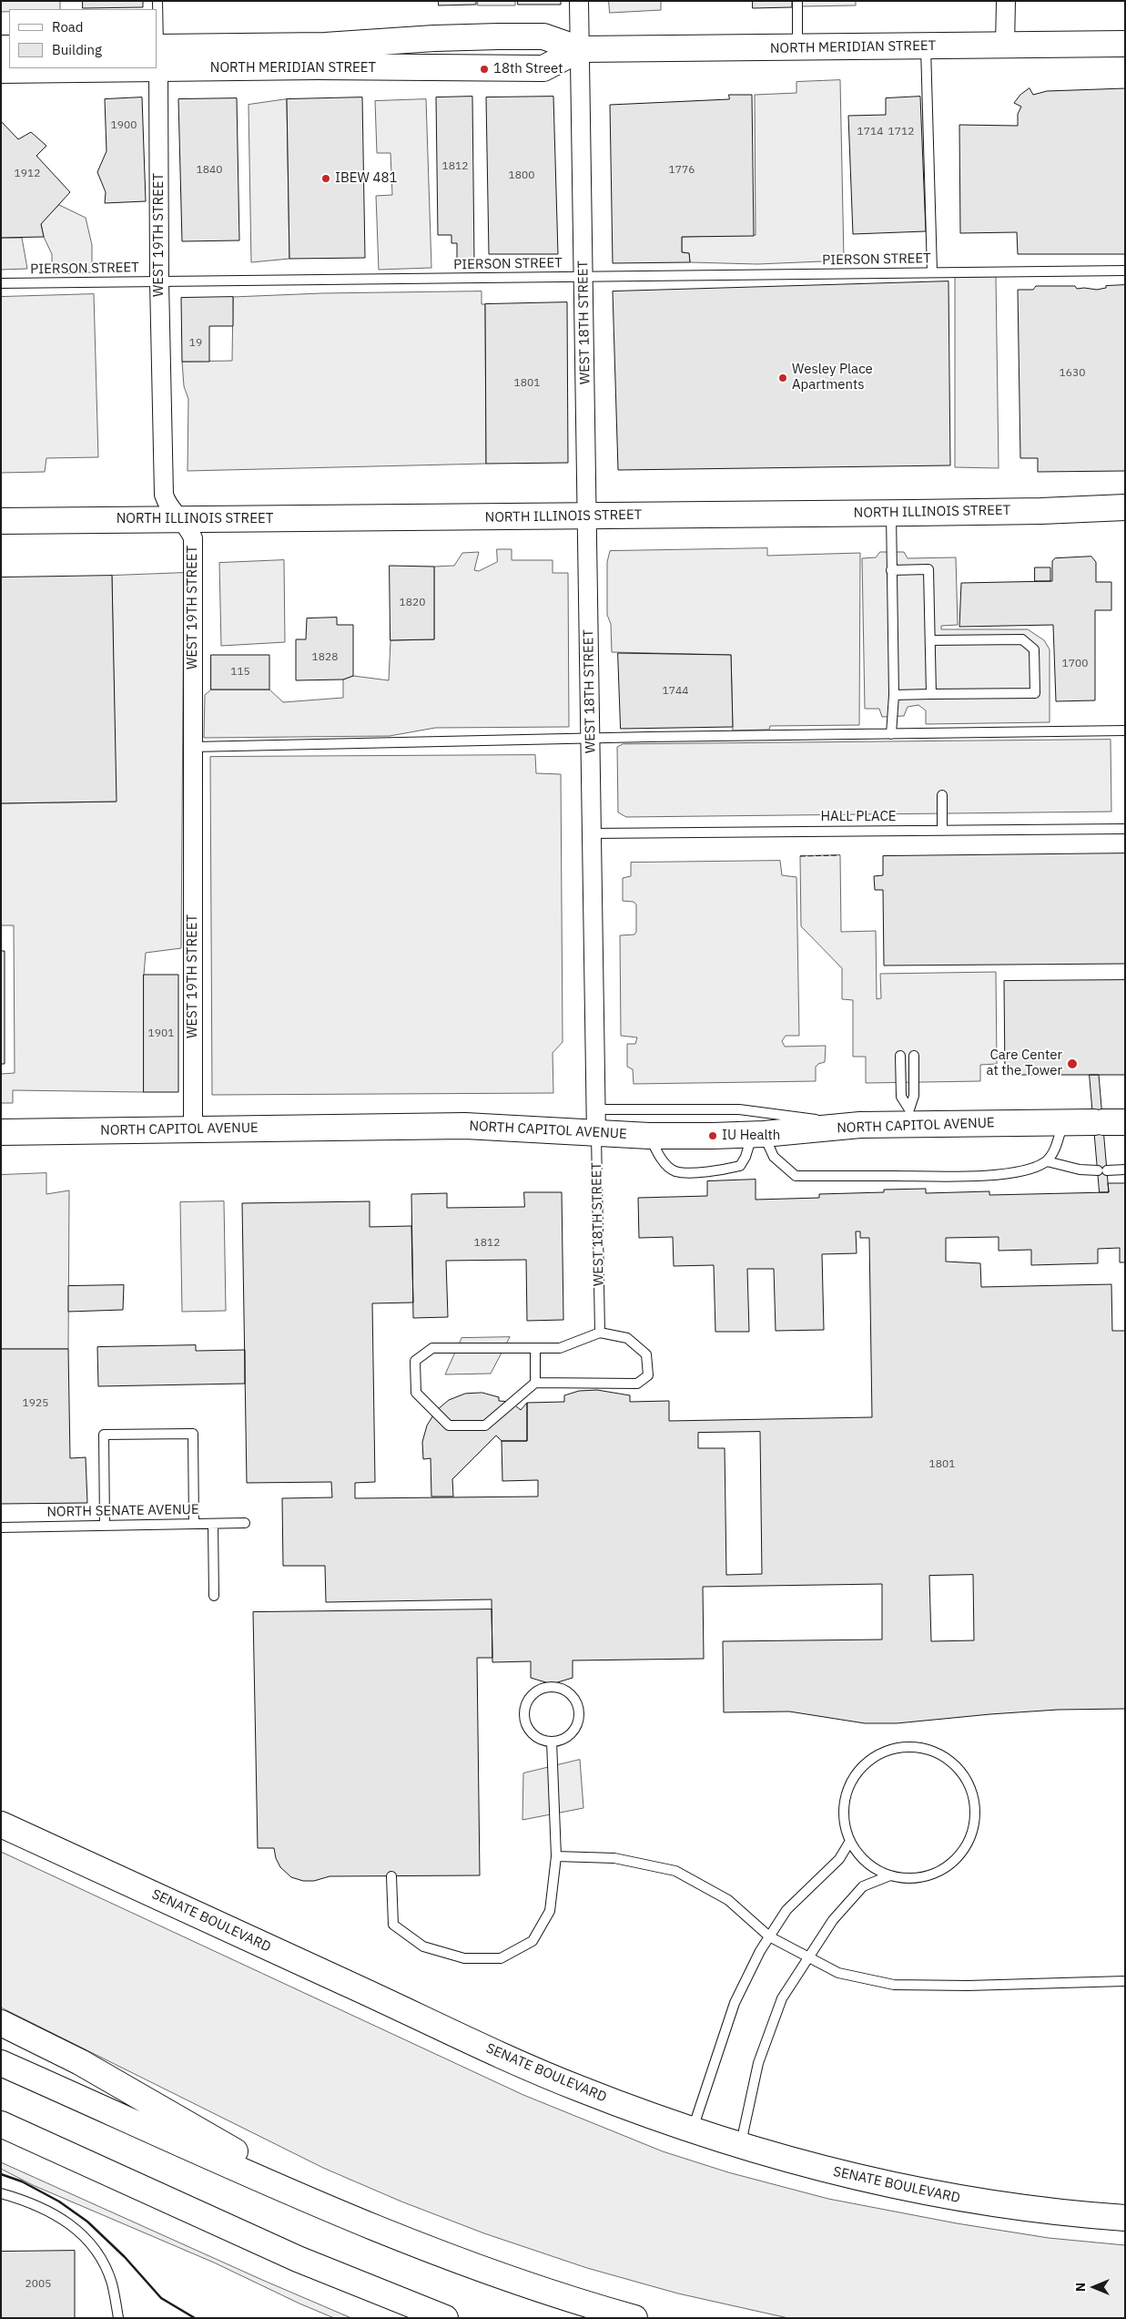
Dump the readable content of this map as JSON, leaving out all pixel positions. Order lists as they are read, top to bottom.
{
  "streets": {
    "main road": [
      "NORTH MERIDIAN STREET",
      "NORTH ILLINOIS STREET",
      "NORTH CAPITOL AVENUE",
      "SENATE BOULEVARD"
    ],
    "street": ["WEST 19TH STREET", "WEST 18TH STREET"],
    "lane": ["PIERSON STREET", "HALL PLACE", "NORTH SENATE AVENUE"]
  },
  "crossings": [
    ["NORTH MERIDIAN STREET", "WEST 19TH STREET"],
    ["NORTH MERIDIAN STREET", "WEST 18TH STREET"],
    ["WEST 19TH STREET", "PIERSON STREET"],
    ["WEST 19TH STREET", "NORTH ILLINOIS STREET"],
    ["WEST 19TH STREET", "NORTH CAPITOL AVENUE"],
    ["PIERSON STREET", "WEST 18TH STREET"],
    ["WEST 18TH STREET", "NORTH ILLINOIS STREET"],
    ["WEST 18TH STREET", "HALL PLACE"],
    ["WEST 18TH STREET", "NORTH CAPITOL AVENUE"]
  ],
  "places": [
    "18th Street",
    "IBEW 481",
    "Wesley Place Apartments",
    "Care Center at the Tower",
    "IU Health"
  ],
  "house_numbers": [
    "1900",
    "1714",
    "1712",
    "1812",
    "1840",
    "1776",
    "1912",
    "1800",
    "19",
    "1630",
    "1801",
    "1820",
    "1828",
    "1700",
    "115",
    "1744",
    "1901",
    "1812",
    "1925",
    "1801",
    "2005"
  ],
  "legend": ["Road", "Building"],
  "north": "left"
}
